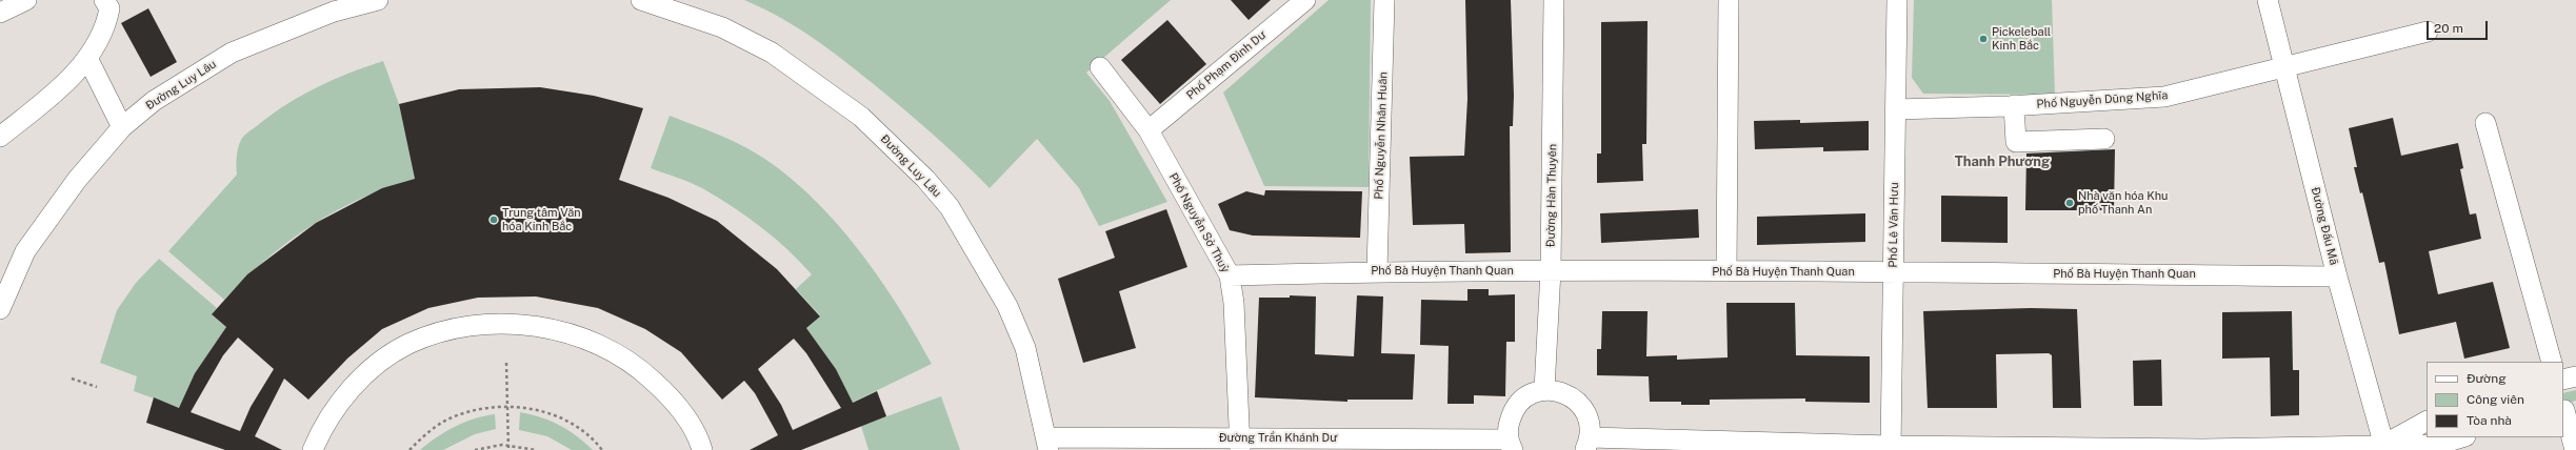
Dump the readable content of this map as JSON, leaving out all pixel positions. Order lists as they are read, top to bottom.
{
  "streets": {
    "street": [
      "Phố Phạm Đình Dư",
      "Đường Luy Lâu",
      "Phố Nguyễn Dũng Nghĩa",
      "Phố Nguyễn Nhân Huân",
      "Đường Hàn Thuyên",
      "Phố Nguyễn Sở Thuỳ",
      "Phố Lê Văn Hưu",
      "Đường Đấu Mã",
      "Phố Bà Huyện Thanh Quan",
      "Đường Trần Khánh Dư"
    ]
  },
  "crossings": [
    ["Phố Phạm Đình Dư", "Phố Nguyễn Sở Thuỳ"],
    ["Đường Luy Lâu", "Đường Trần Khánh Dư"],
    ["Phố Nguyễn Dũng Nghĩa", "Phố Lê Văn Hưu"],
    ["Phố Nguyễn Dũng Nghĩa", "Đường Đấu Mã"],
    ["Phố Nguyễn Nhân Huân", "Phố Bà Huyện Thanh Quan"],
    ["Đường Hàn Thuyên", "Phố Bà Huyện Thanh Quan"],
    ["Phố Nguyễn Sở Thuỳ", "Phố Bà Huyện Thanh Quan"],
    ["Phố Nguyễn Sở Thuỳ", "Đường Trần Khánh Dư"],
    ["Phố Lê Văn Hưu", "Phố Bà Huyện Thanh Quan"],
    ["Đường Đấu Mã", "Phố Bà Huyện Thanh Quan"]
  ],
  "districts": ["Thanh Phương"],
  "places": ["Pickeleball Kinh Bắc", "Nhà văn hóa Khu phố Thanh An", "Trung tâm Văn hóa Kinh Bắc"],
  "legend": ["Đường", "Công viên", "Tòa nhà"],
  "scale_bar": "20 m"
}
